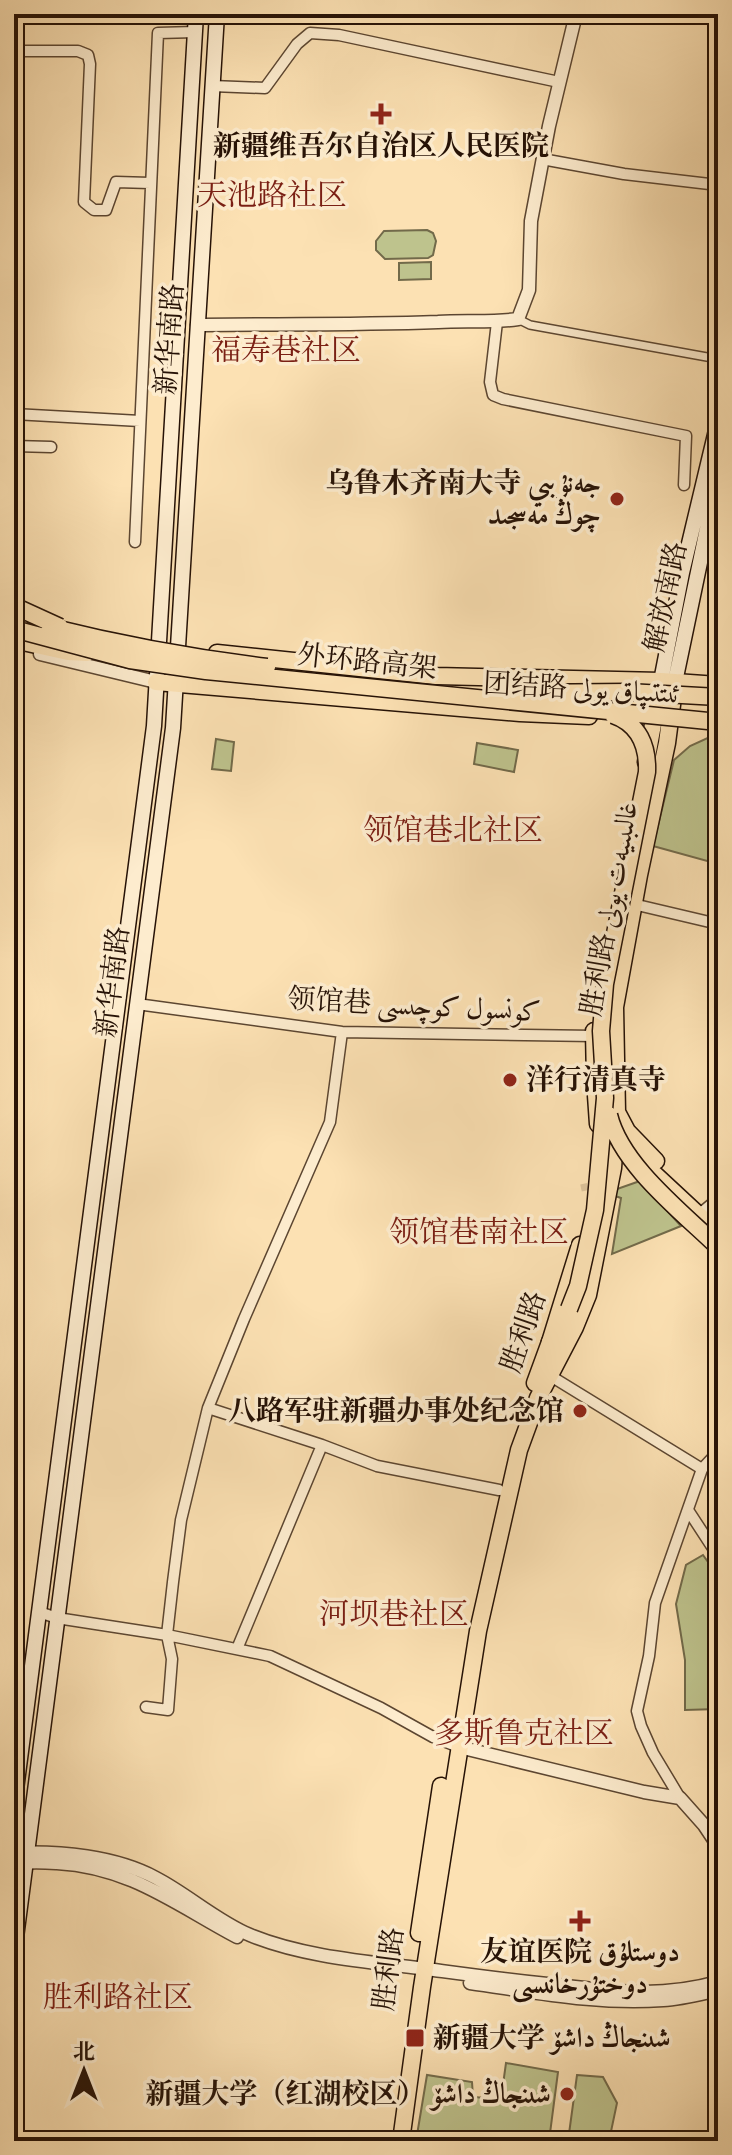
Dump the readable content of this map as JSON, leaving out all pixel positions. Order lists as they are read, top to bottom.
{
  "streets": {
    "main road": [
      "新华南路",
      "解放南路",
      "外环路高架",
      "团结路 ئىتتىپاق يولى",
      "胜利路 غالىبىيەت يولى",
      "胜利路"
    ],
    "street": ["领馆巷 كونسول كوچىسى"]
  },
  "crossings": [
    ["新华南路", "团结路 ئىتتىپاق يولى"],
    ["新华南路", "领馆巷 كونسول كوچىسى"],
    ["解放南路", "团结路 ئىتتىپاق يولى"],
    ["解放南路", "胜利路 غالىبىيەت يولى"],
    ["外环路高架", "团结路 ئىتتىپاق يولى"],
    ["团结路 ئىتتىپاق يولى", "胜利路 غالىبىيەت يولى"],
    ["团结路 ئىتتىپاق يولى", "胜利路"],
    ["胜利路 غالىبىيەت يولى", "胜利路"],
    ["领馆巷 كونسول كوچىسى", "胜利路"]
  ],
  "districts": [
    "天池路社区",
    "福寿巷社区",
    "领馆巷北社区",
    "领馆巷南社区",
    "河坝巷社区",
    "多斯鲁克社区",
    "胜利路社区"
  ],
  "places": {
    "health": ["新疆维吾尔自治区人民医院", "友谊医院 دوستلۇق دوختۇرخانىسى"],
    "other": [
      "乌鲁木齐南大寺 جەنۇبىي چوڭ مەسجىد",
      "洋行清真寺",
      "八路军驻新疆办事处纪念馆",
      "新疆大学（红湖校区） شىنجاڭ داشۆ"
    ],
    "transit": ["新疆大学 شىنجاڭ داشۆ"]
  },
  "north": "top"
}
